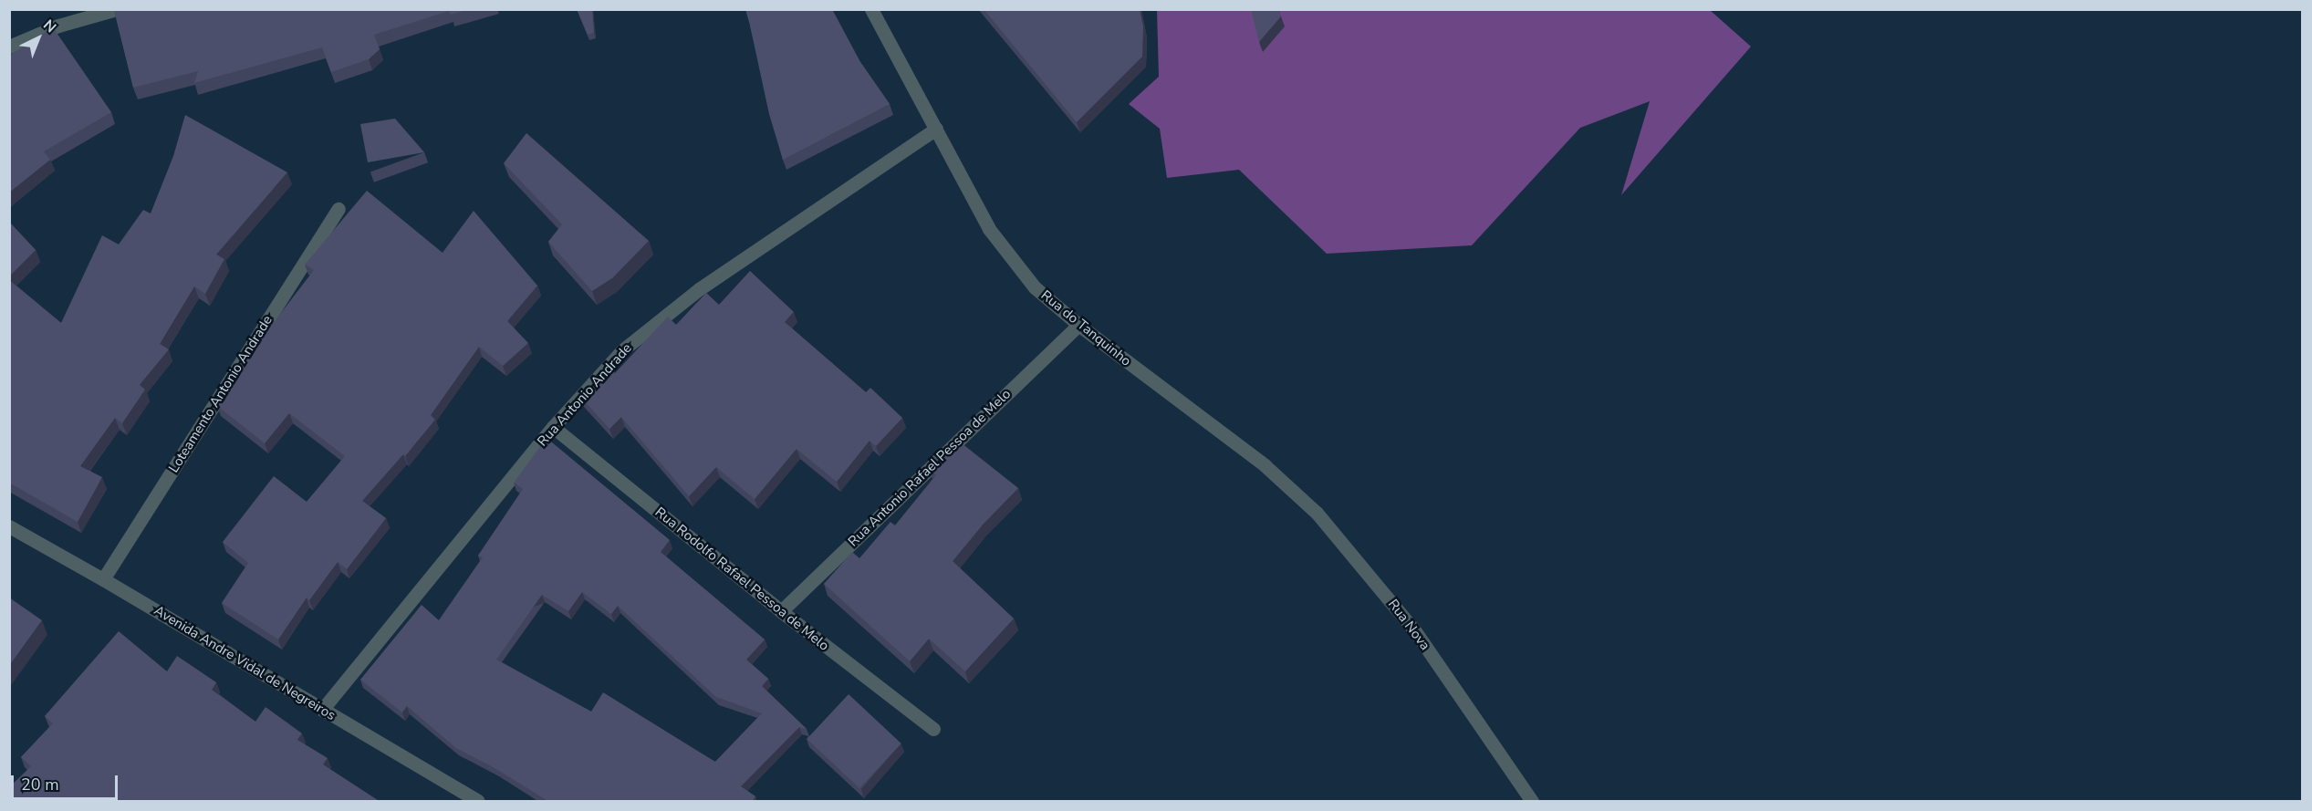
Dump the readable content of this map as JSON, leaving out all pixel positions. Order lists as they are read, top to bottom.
{
  "streets": {
    "street": [
      "Rua do Tanquinho",
      "Loteamento Antonio Andrade",
      "Rua Antonio Andrade",
      "Rua Antonio Rafael Pessoa de Melo",
      "Rua Rodolfo Rafael Pessoa de Melo",
      "Rua Nova",
      "Avenida Andre Vidal de Negreiros"
    ]
  },
  "crossings": [
    ["Rua do Tanquinho", "Rua Antonio Andrade"],
    ["Rua do Tanquinho", "Rua Antonio Rafael Pessoa de Melo"],
    ["Rua do Tanquinho", "Rua Nova"],
    ["Loteamento Antonio Andrade", "Avenida Andre Vidal de Negreiros"],
    ["Rua Antonio Andrade", "Rua Rodolfo Rafael Pessoa de Melo"],
    ["Rua Antonio Andrade", "Avenida Andre Vidal de Negreiros"],
    ["Rua Antonio Rafael Pessoa de Melo", "Rua Rodolfo Rafael Pessoa de Melo"]
  ],
  "scale_bar": "20 m",
  "north": "top right"
}
